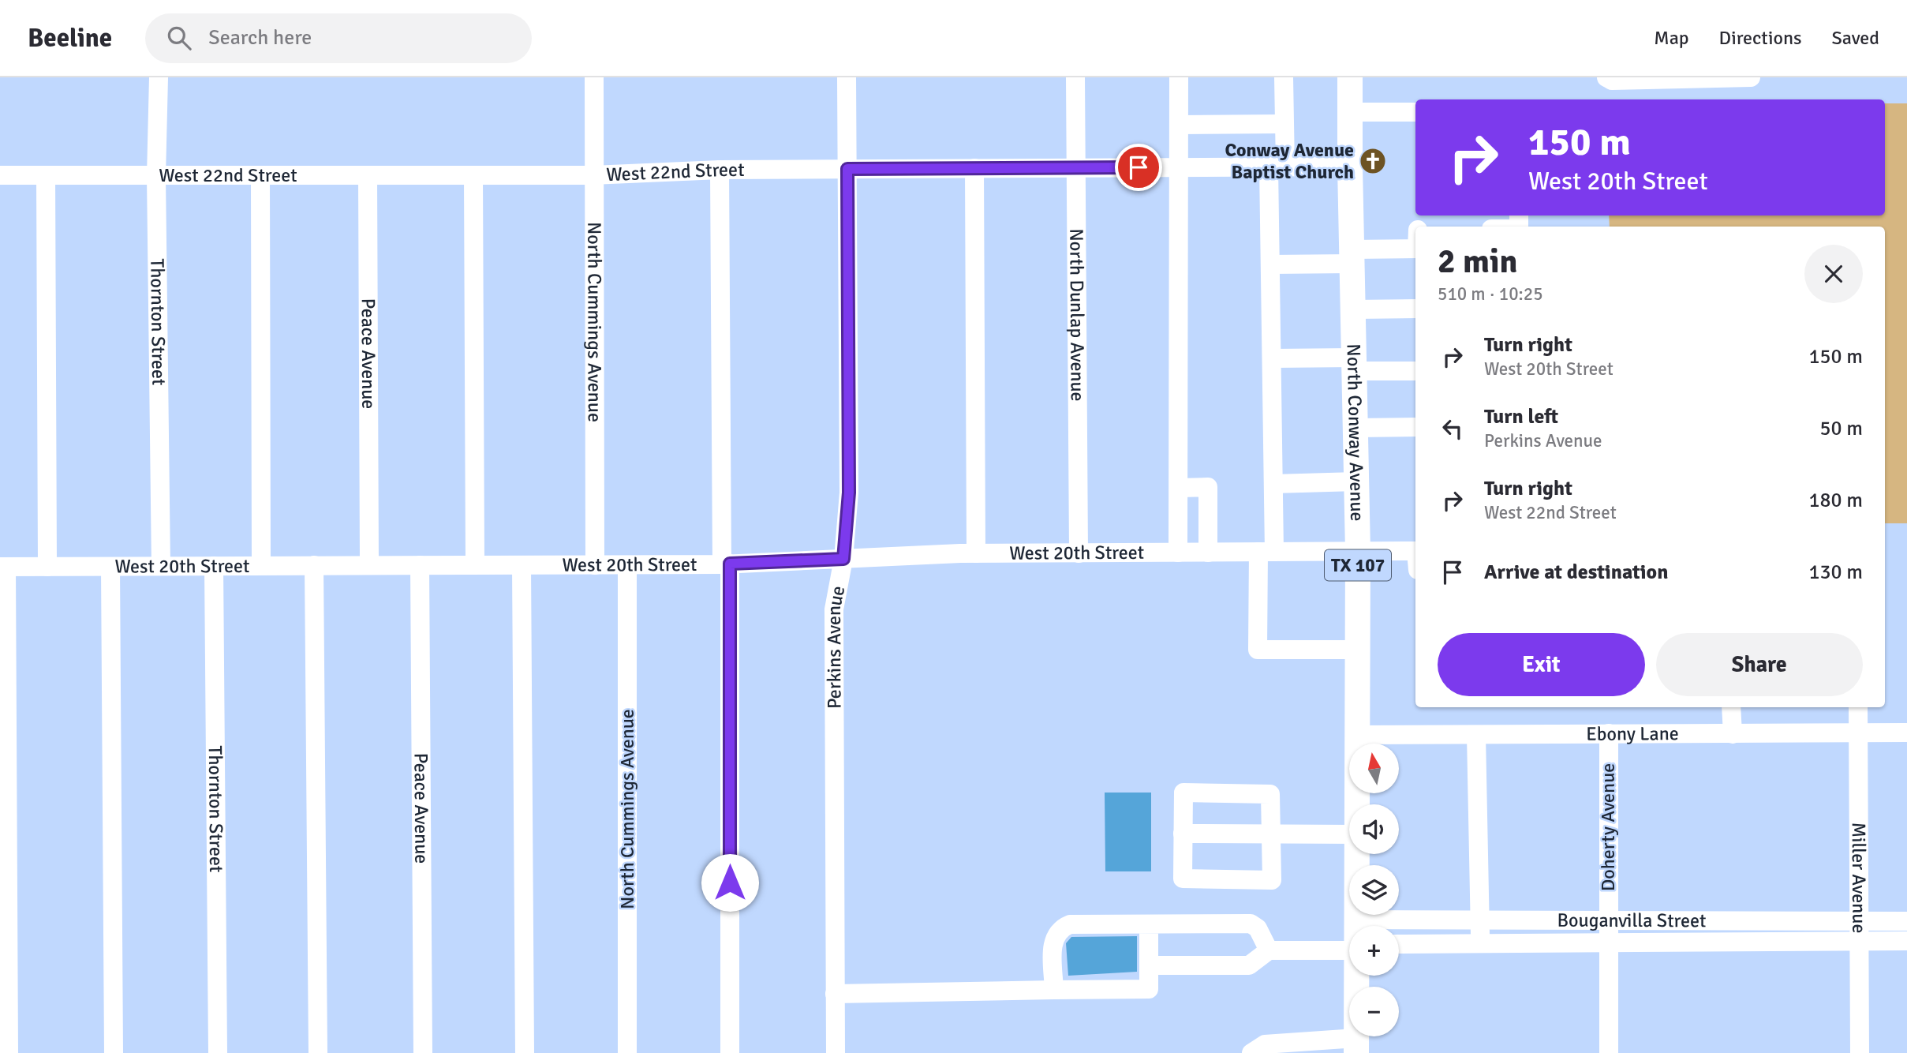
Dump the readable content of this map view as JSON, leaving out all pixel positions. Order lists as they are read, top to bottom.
{
  "streets": {
    "main road": ["North Conway Avenue", "TX 107"],
    "street": [
      "West 22nd Street",
      "North Dunlap Avenue",
      "North Cummings Avenue",
      "Thornton Street",
      "Peace Avenue",
      "West 20th Street",
      "Perkins Avenue",
      "Ebony Lane",
      "Doherty Avenue",
      "Miller Avenue",
      "Bouganvilla Street"
    ]
  },
  "crossings": [
    ["West 22nd Street", "North Dunlap Avenue"],
    ["West 22nd Street", "North Cummings Avenue"],
    ["West 22nd Street", "Thornton Street"],
    ["West 22nd Street", "Peace Avenue"],
    ["West 22nd Street", "North Conway Avenue"],
    ["West 22nd Street", "Perkins Avenue"],
    ["North Dunlap Avenue", "West 20th Street"],
    ["North Cummings Avenue", "West 20th Street"],
    ["Thornton Street", "West 20th Street"],
    ["Peace Avenue", "West 20th Street"],
    ["North Conway Avenue", "West 20th Street"],
    ["North Conway Avenue", "Ebony Lane"],
    ["West 20th Street", "Perkins Avenue"],
    ["Ebony Lane", "Doherty Avenue"],
    ["Ebony Lane", "Miller Avenue"],
    ["Doherty Avenue", "Bouganvilla Street"],
    ["Miller Avenue", "Bouganvilla Street"]
  ],
  "places": {
    "church": ["Conway Avenue Baptist Church"]
  },
  "north": "top",
  "page": {
    "header": "Beeline",
    "search": "Search here",
    "nav": ["Map", "Directions", "Saved"],
    "turn": ["150 m", "West 20th Street"],
    "heading": ["2 min", "510 m · 10:25"],
    "list": [
      {
        "name": "Turn right",
        "note": "West 20th Street",
        "value": "150 m"
      },
      {
        "name": "Turn left",
        "note": "Perkins Avenue",
        "value": "50 m"
      },
      {
        "name": "Turn right",
        "note": "West 22nd Street",
        "value": "180 m"
      },
      {
        "name": "Arrive at destination",
        "value": "130 m"
      }
    ],
    "buttons": ["Exit", "Share"],
    "map_buttons": ["+", "−"]
  }
}
